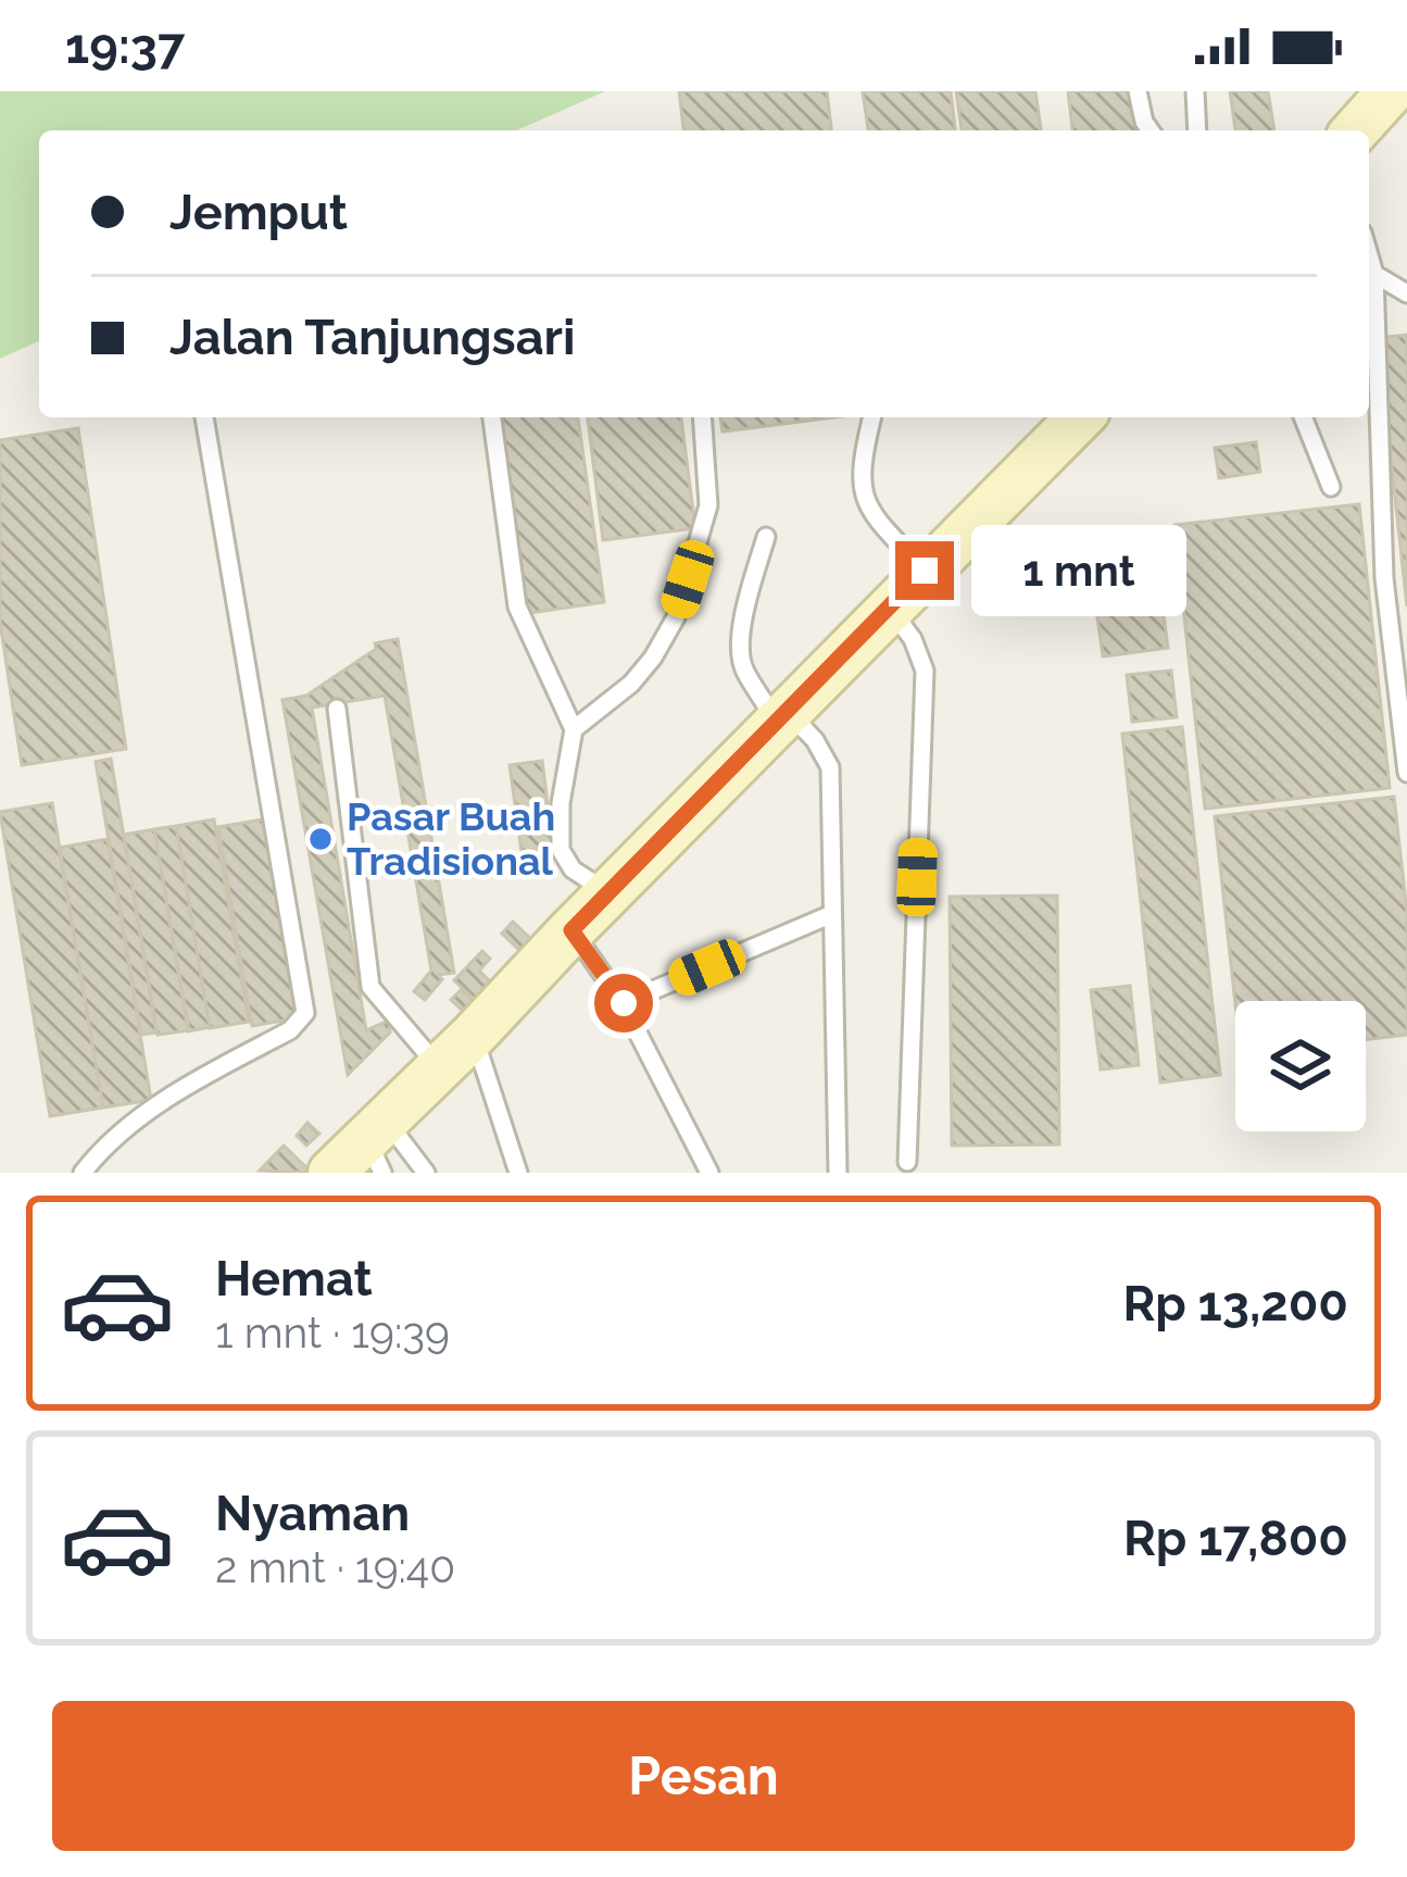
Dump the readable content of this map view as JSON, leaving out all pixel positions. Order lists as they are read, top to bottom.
{
  "places": ["Pasar Buah Tradisional"],
  "page": {
    "status": "19:37",
    "banner": ["Jemput", "Jalan Tanjungsari"],
    "bubble": "1 mnt",
    "list": [
      {
        "name": "Hemat",
        "note": "1 mnt · 19:39",
        "value": "Rp 13,200"
      },
      {
        "name": "Nyaman",
        "note": "2 mnt · 19:40",
        "value": "Rp 17,800"
      }
    ],
    "buttons": "Pesan"
  }
}
